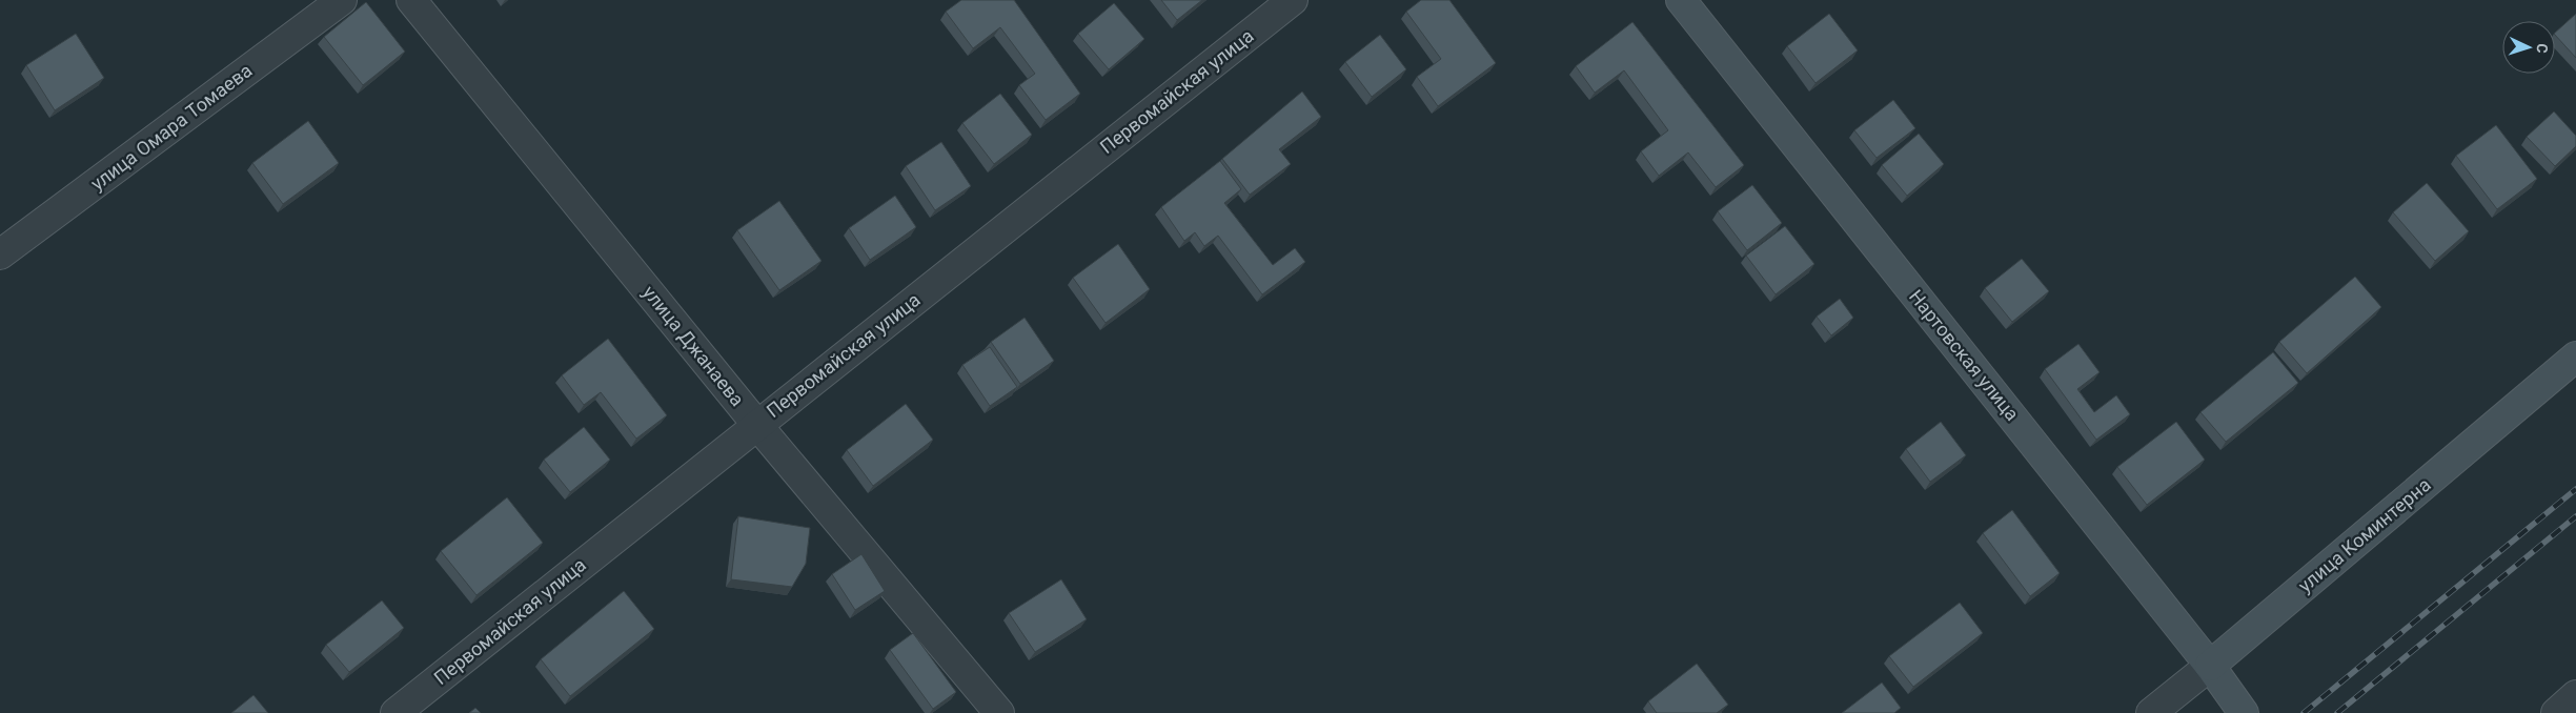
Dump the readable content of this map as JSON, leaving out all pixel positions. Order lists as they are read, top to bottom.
{
  "streets": {
    "street": [
      "Первомайская улица",
      "улица Омара Томаева",
      "улица Джанаева",
      "Нартовская улица",
      "улица Коминтерна"
    ]
  },
  "crossings": [
    ["Первомайская улица", "улица Джанаева"],
    ["Нартовская улица", "улица Коминтерна"]
  ],
  "north": "right"
}
